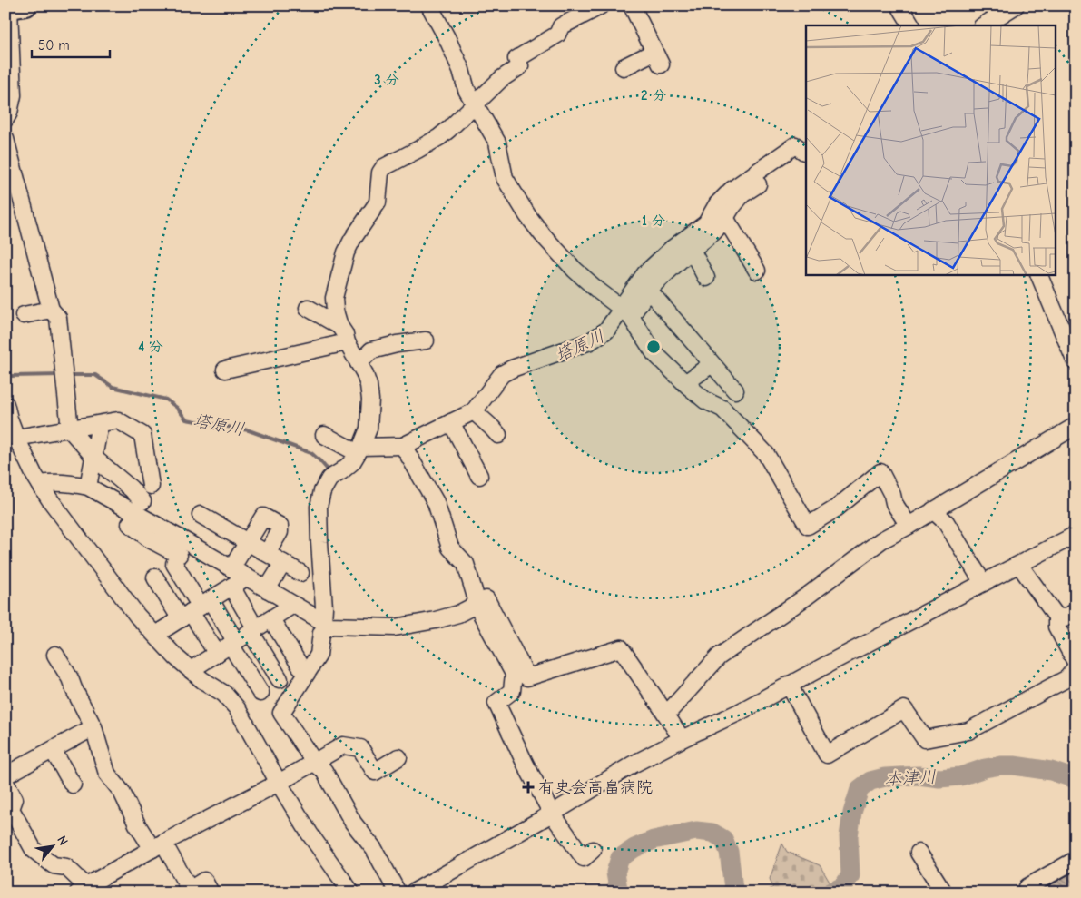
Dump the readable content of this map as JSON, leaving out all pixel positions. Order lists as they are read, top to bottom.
{
  "water": ["塔原川", "本津川"],
  "places": {
    "health": ["有史会高畠病院"]
  },
  "scale_bar": "50 m",
  "north": "top right",
  "rings": [
    "3 分",
    "2 分",
    "1 分",
    "4 分"
  ]
}
